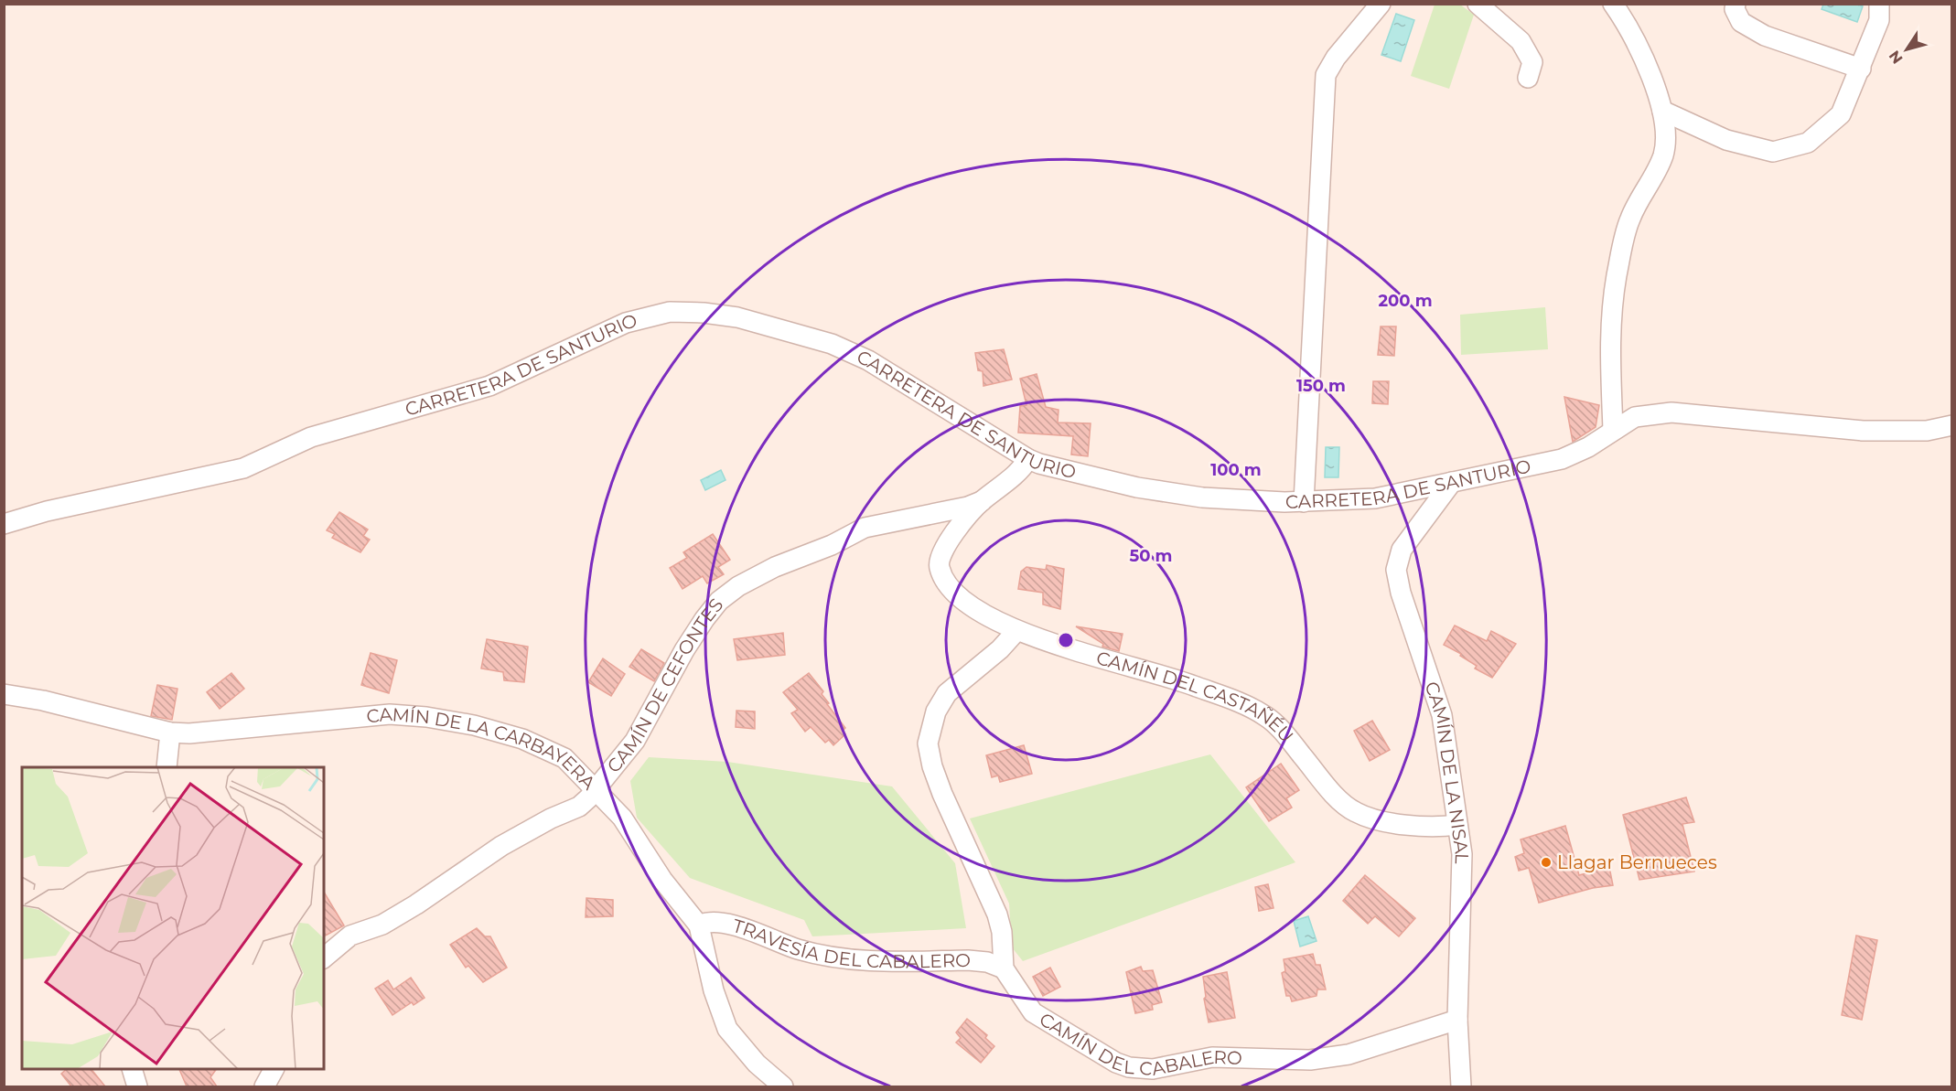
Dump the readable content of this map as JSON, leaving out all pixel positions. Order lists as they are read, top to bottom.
{
  "streets": {
    "street": [
      "CARRETERA DE SANTURIO",
      "CAMÍN DE CEFONTES",
      "CAMÍN DEL CASTAÑÉU",
      "CAMÍN DE LA CARBAYERA",
      "CAMÍN DE LA NISAL",
      "TRAVESÍA DEL CABALERO",
      "CAMÍN DEL CABALERO"
    ]
  },
  "crossings": [
    ["CARRETERA DE SANTURIO", "CAMÍN DEL CASTAÑÉU"],
    ["CARRETERA DE SANTURIO", "CAMÍN DE LA NISAL"],
    ["CAMÍN DE CEFONTES", "CAMÍN DEL CASTAÑÉU"],
    ["CAMÍN DE CEFONTES", "CAMÍN DE LA CARBAYERA"],
    ["CAMÍN DEL CASTAÑÉU", "CAMÍN DE LA NISAL"],
    ["CAMÍN DE LA CARBAYERA", "TRAVESÍA DEL CABALERO"],
    ["CAMÍN DE LA NISAL", "CAMÍN DEL CABALERO"],
    ["TRAVESÍA DEL CABALERO", "CAMÍN DEL CABALERO"]
  ],
  "places": ["Llagar Bernueces"],
  "north": "bottom left",
  "rings": [
    "200 m",
    "150 m",
    "100 m",
    "50 m"
  ]
}
